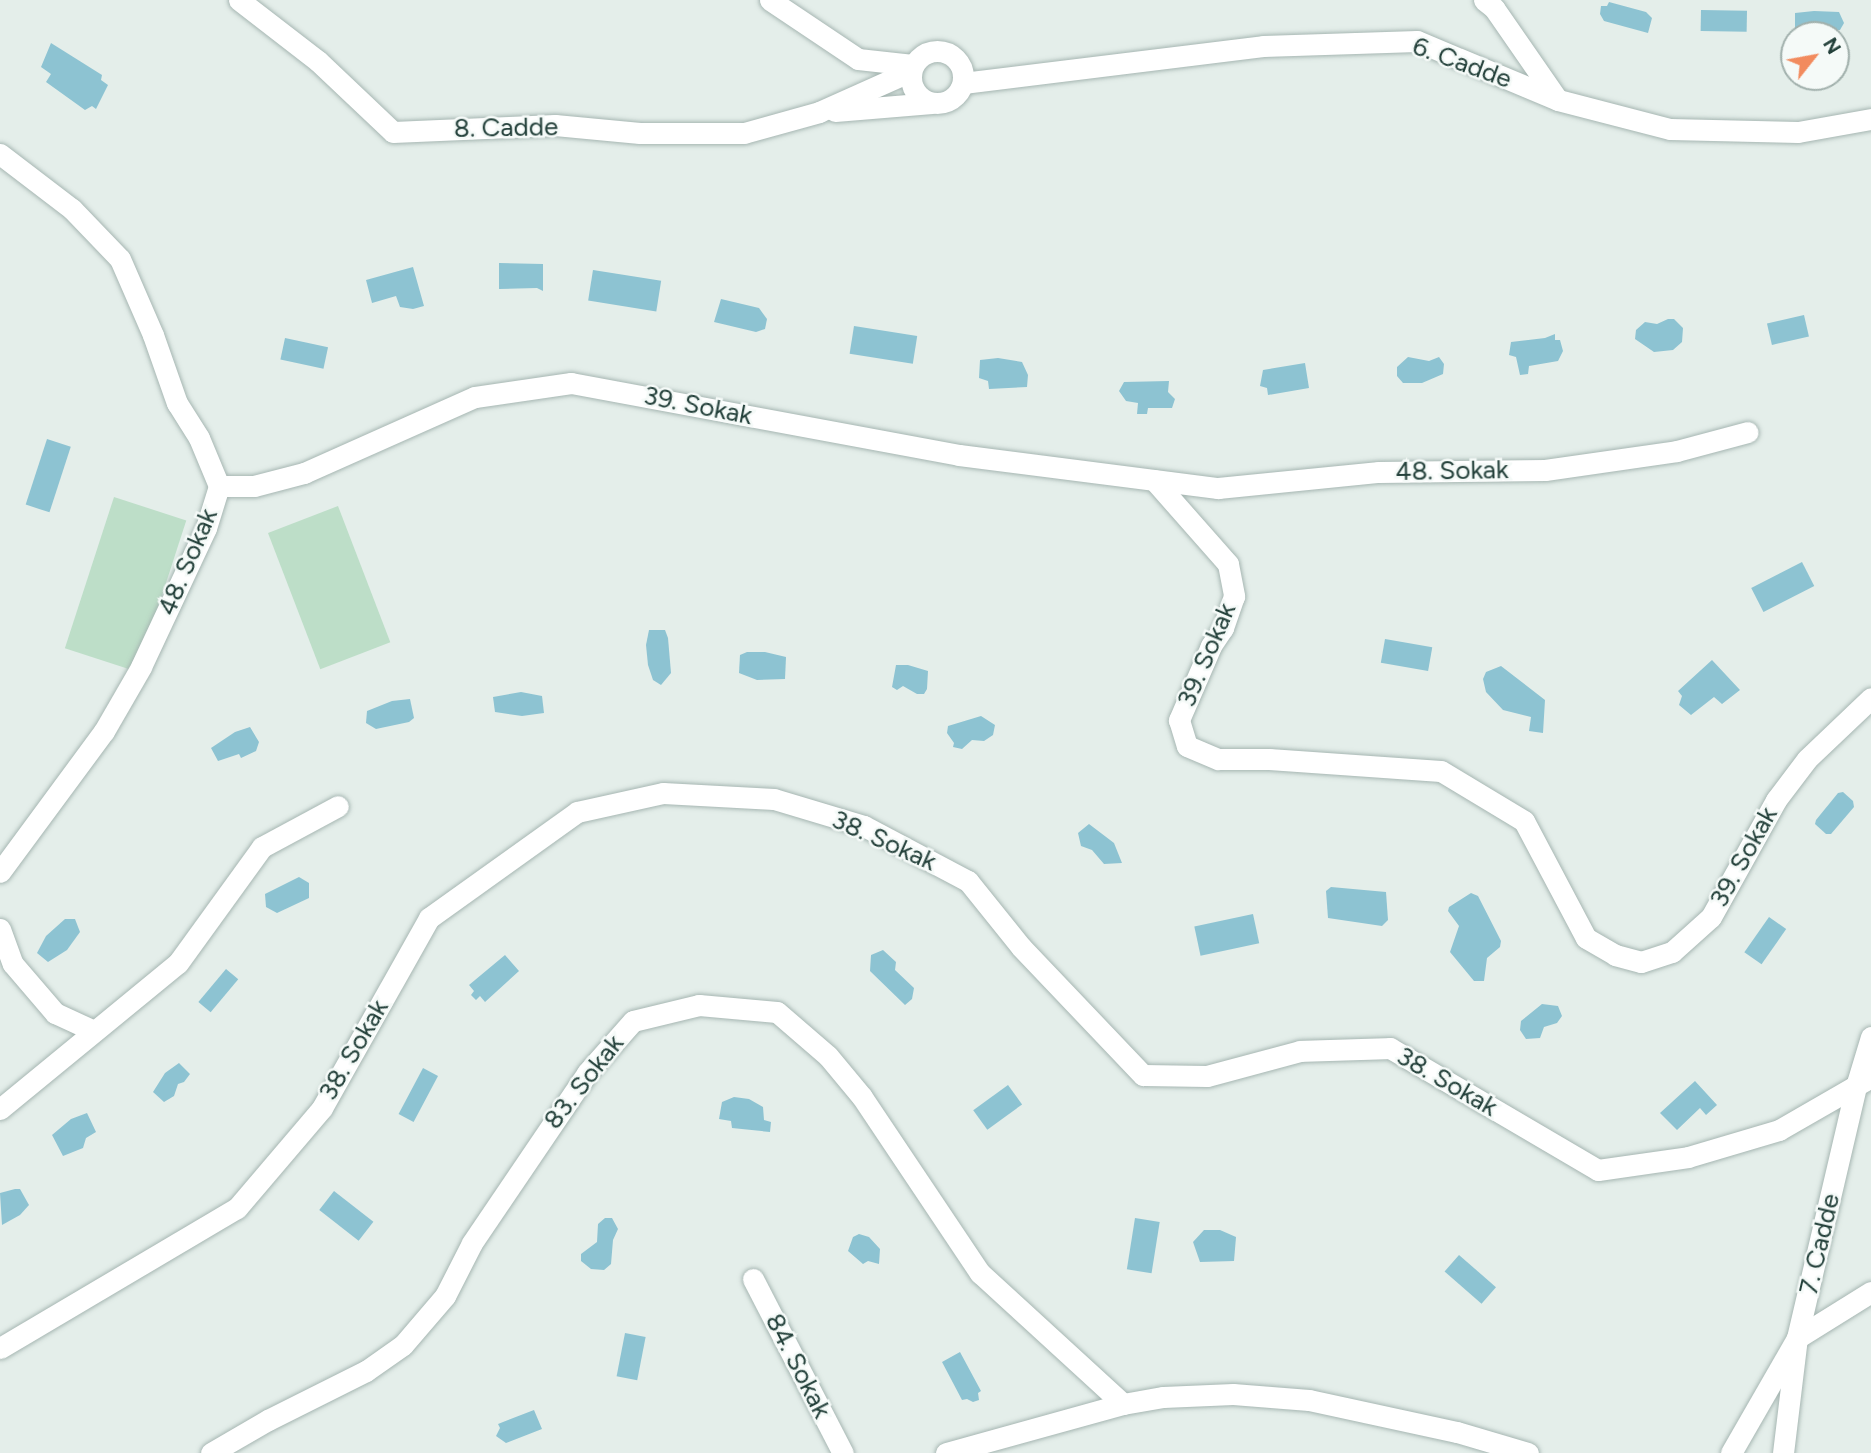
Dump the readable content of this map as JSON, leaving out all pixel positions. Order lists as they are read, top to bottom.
{
  "streets": {
    "street": [
      "6. Cadde",
      "8. Cadde",
      "39. Sokak",
      "48. Sokak",
      "38. Sokak",
      "83. Sokak",
      "7. Cadde",
      "84. Sokak"
    ]
  },
  "crossings": [
    ["6. Cadde", "8. Cadde"],
    ["39. Sokak", "48. Sokak"],
    ["38. Sokak", "7. Cadde"]
  ],
  "north": "top right"
}
